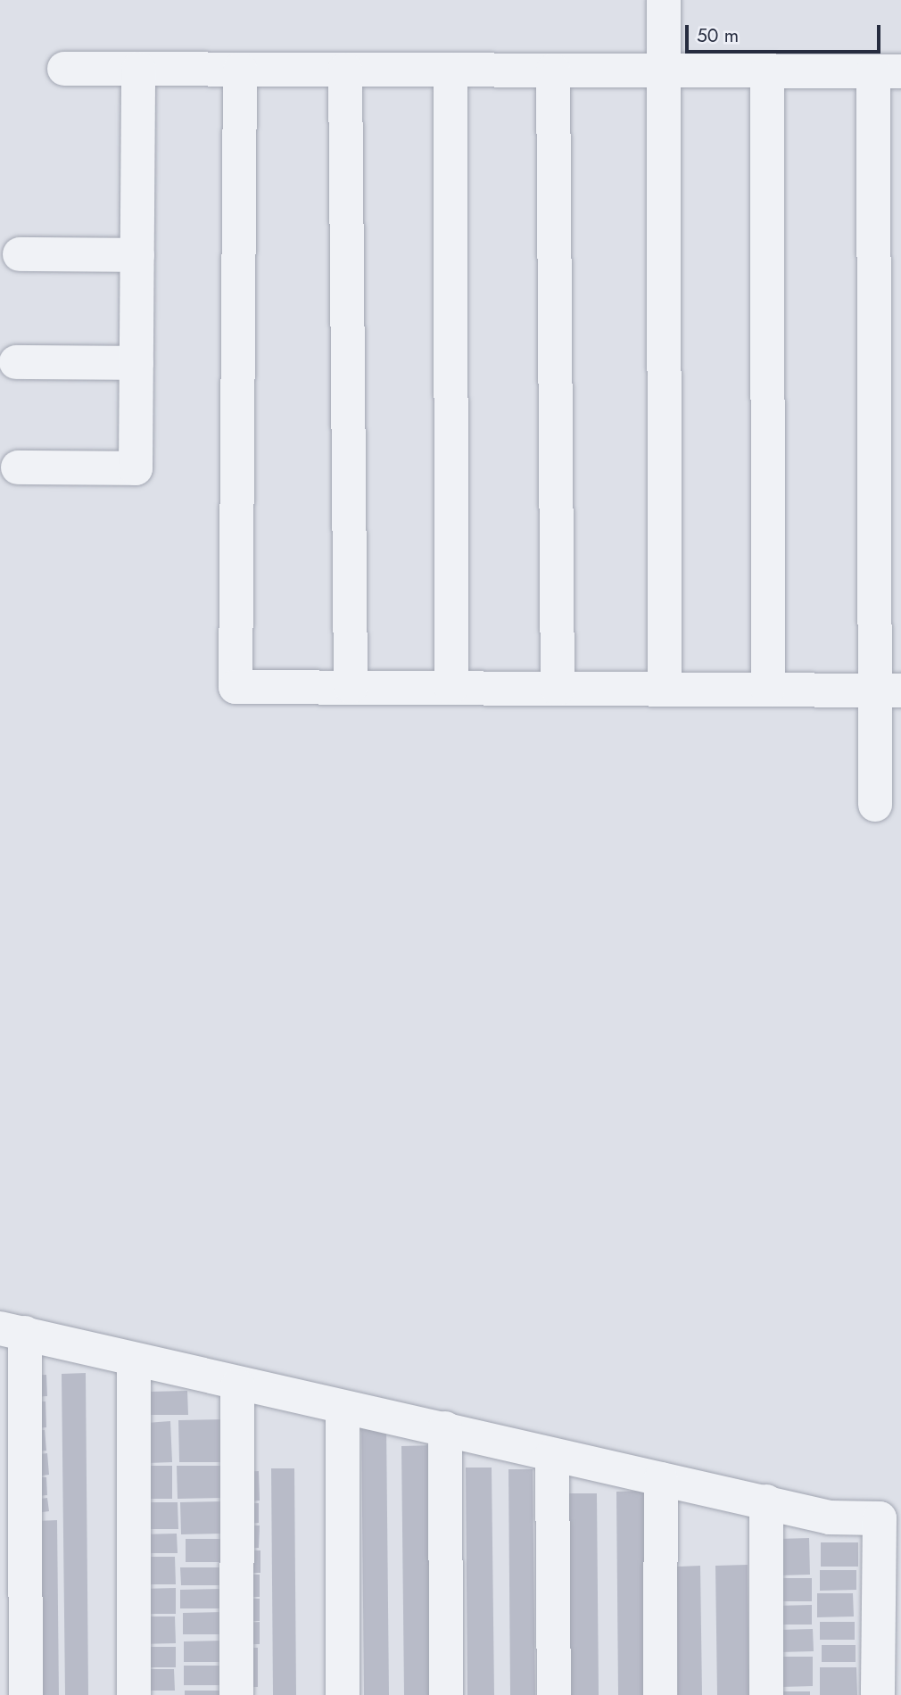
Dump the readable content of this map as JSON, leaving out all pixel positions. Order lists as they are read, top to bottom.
{
  "scale_bar": "50 m"
}
